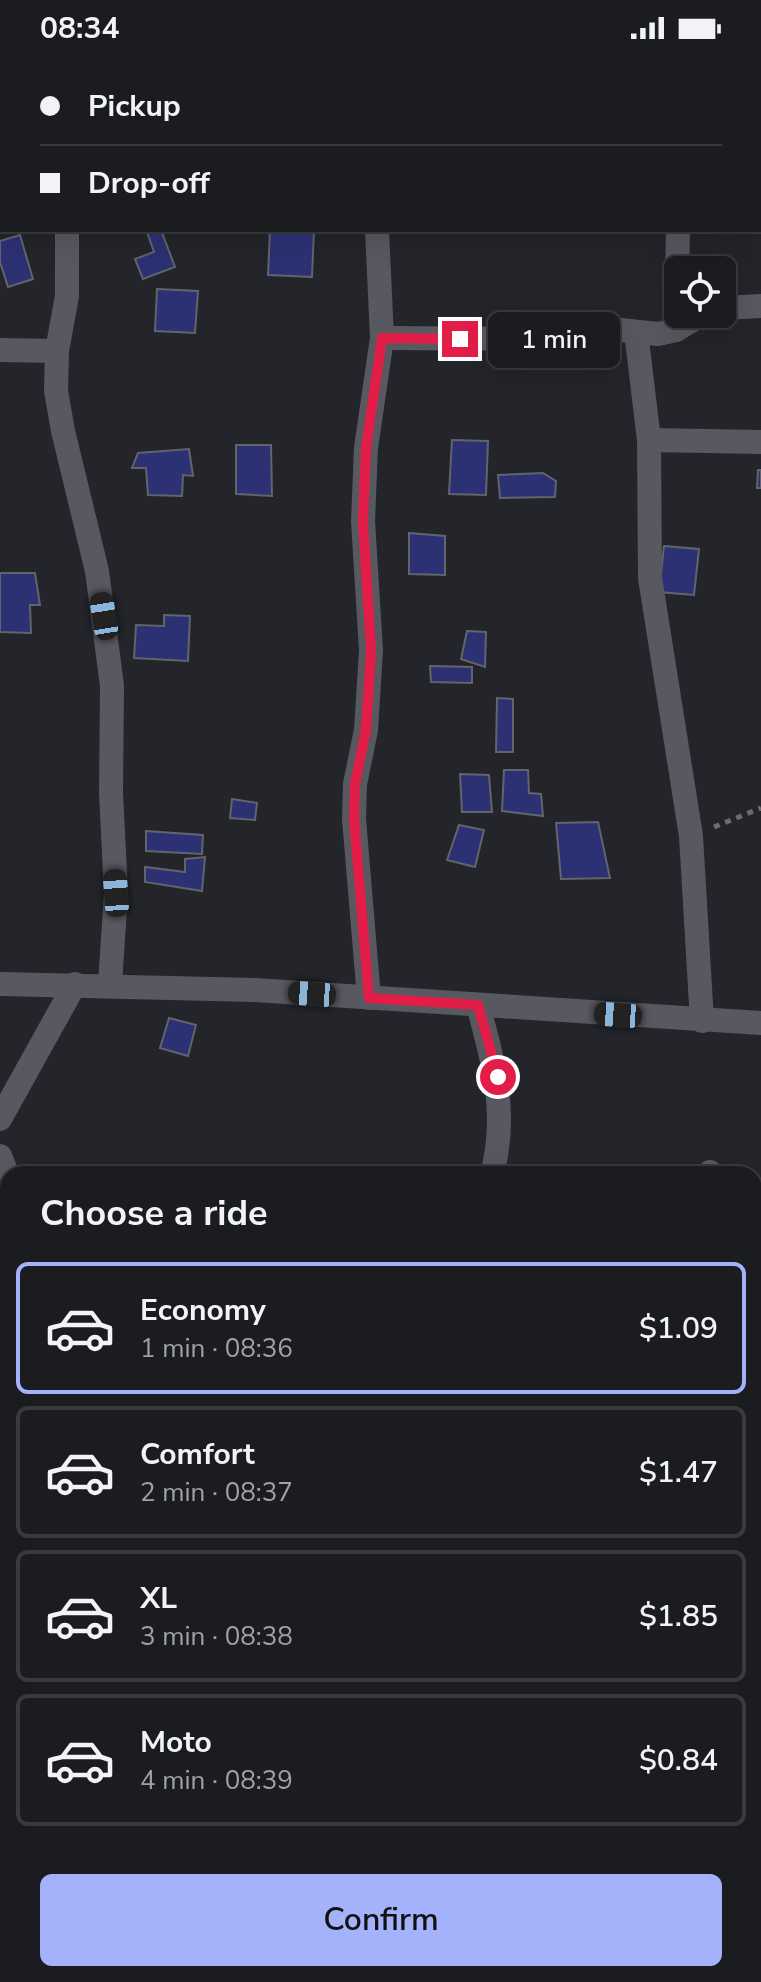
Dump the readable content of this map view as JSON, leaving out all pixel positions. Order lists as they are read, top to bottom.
{
  "page": {
    "status": "08:34",
    "banner": ["Pickup", "Drop-off"],
    "bubble": "1 min",
    "heading": "Choose a ride",
    "list": [
      {
        "name": "Economy",
        "note": "1 min · 08:36",
        "value": "$1.09"
      },
      {
        "name": "Comfort",
        "note": "2 min · 08:37",
        "value": "$1.47"
      },
      {
        "name": "XL",
        "note": "3 min · 08:38",
        "value": "$1.85"
      },
      {
        "name": "Moto",
        "note": "4 min · 08:39",
        "value": "$0.84"
      }
    ],
    "buttons": "Confirm"
  }
}
